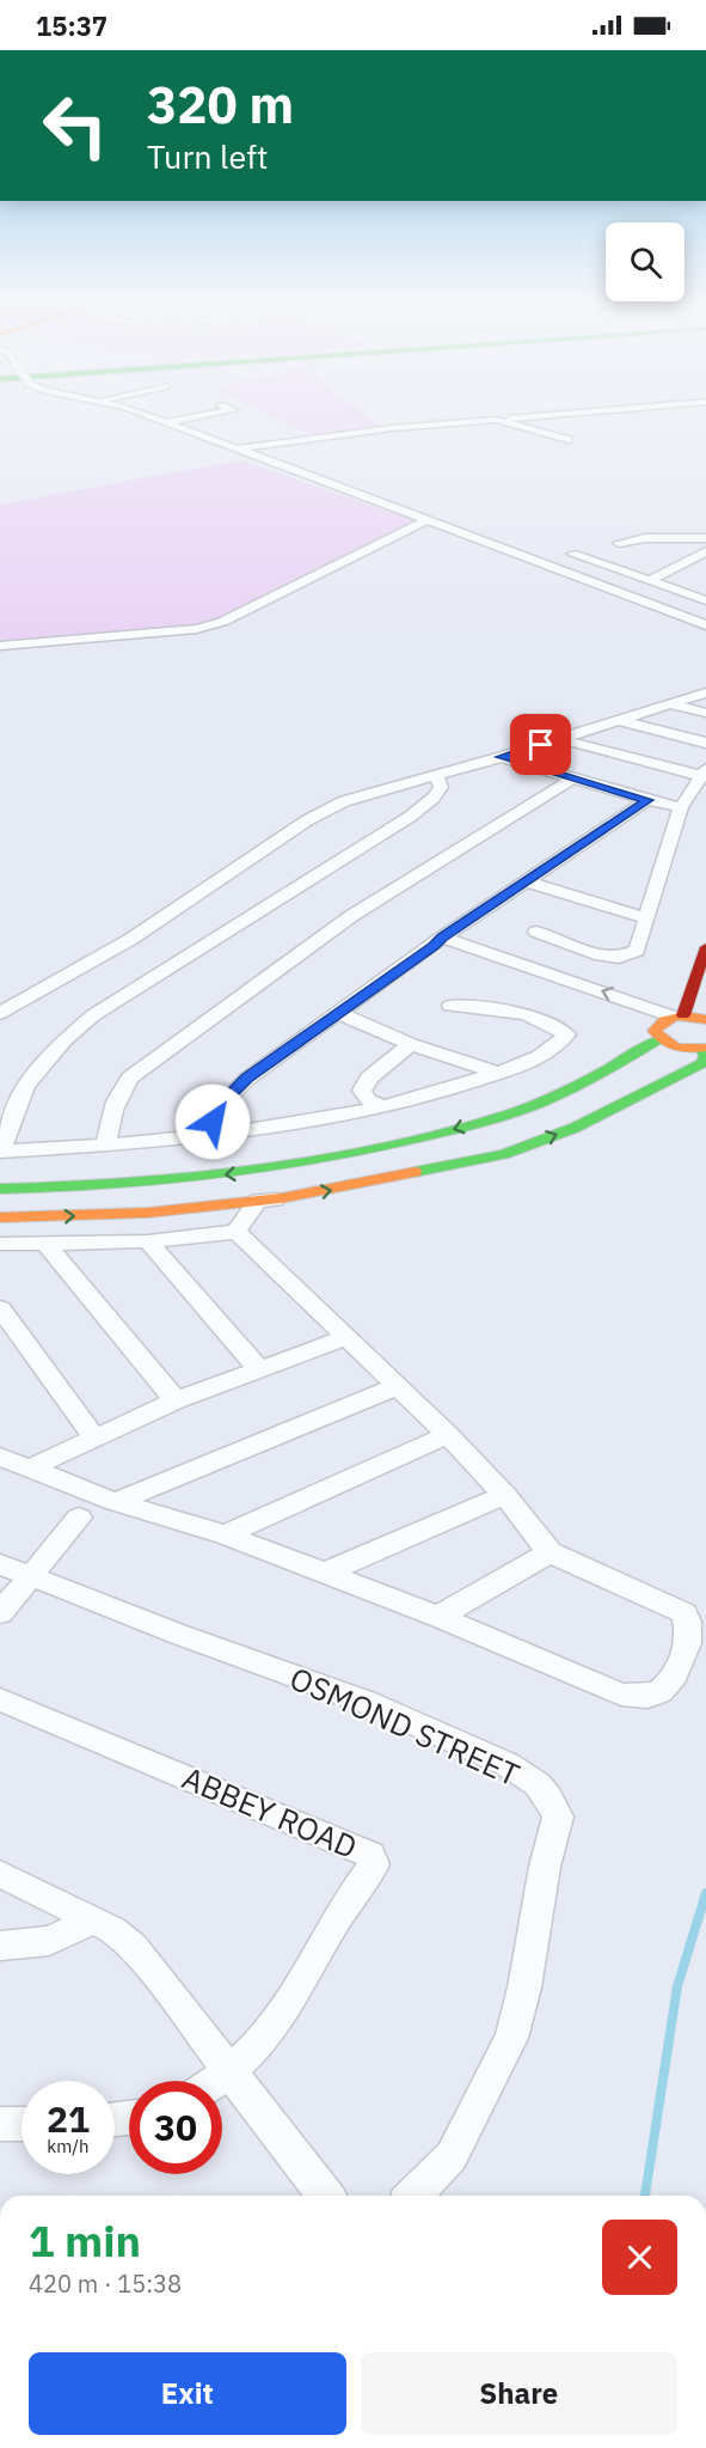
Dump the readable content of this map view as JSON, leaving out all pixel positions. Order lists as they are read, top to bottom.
{
  "streets": {
    "street": ["OSMOND STREET", "ABBEY ROAD"]
  },
  "page": {
    "status": "15:37",
    "turn": ["320 m", "Turn left"],
    "speed": "21 km/h",
    "limit": "30",
    "heading": ["1 min", "420 m · 15:38"],
    "buttons": ["Exit", "Share"]
  }
}
